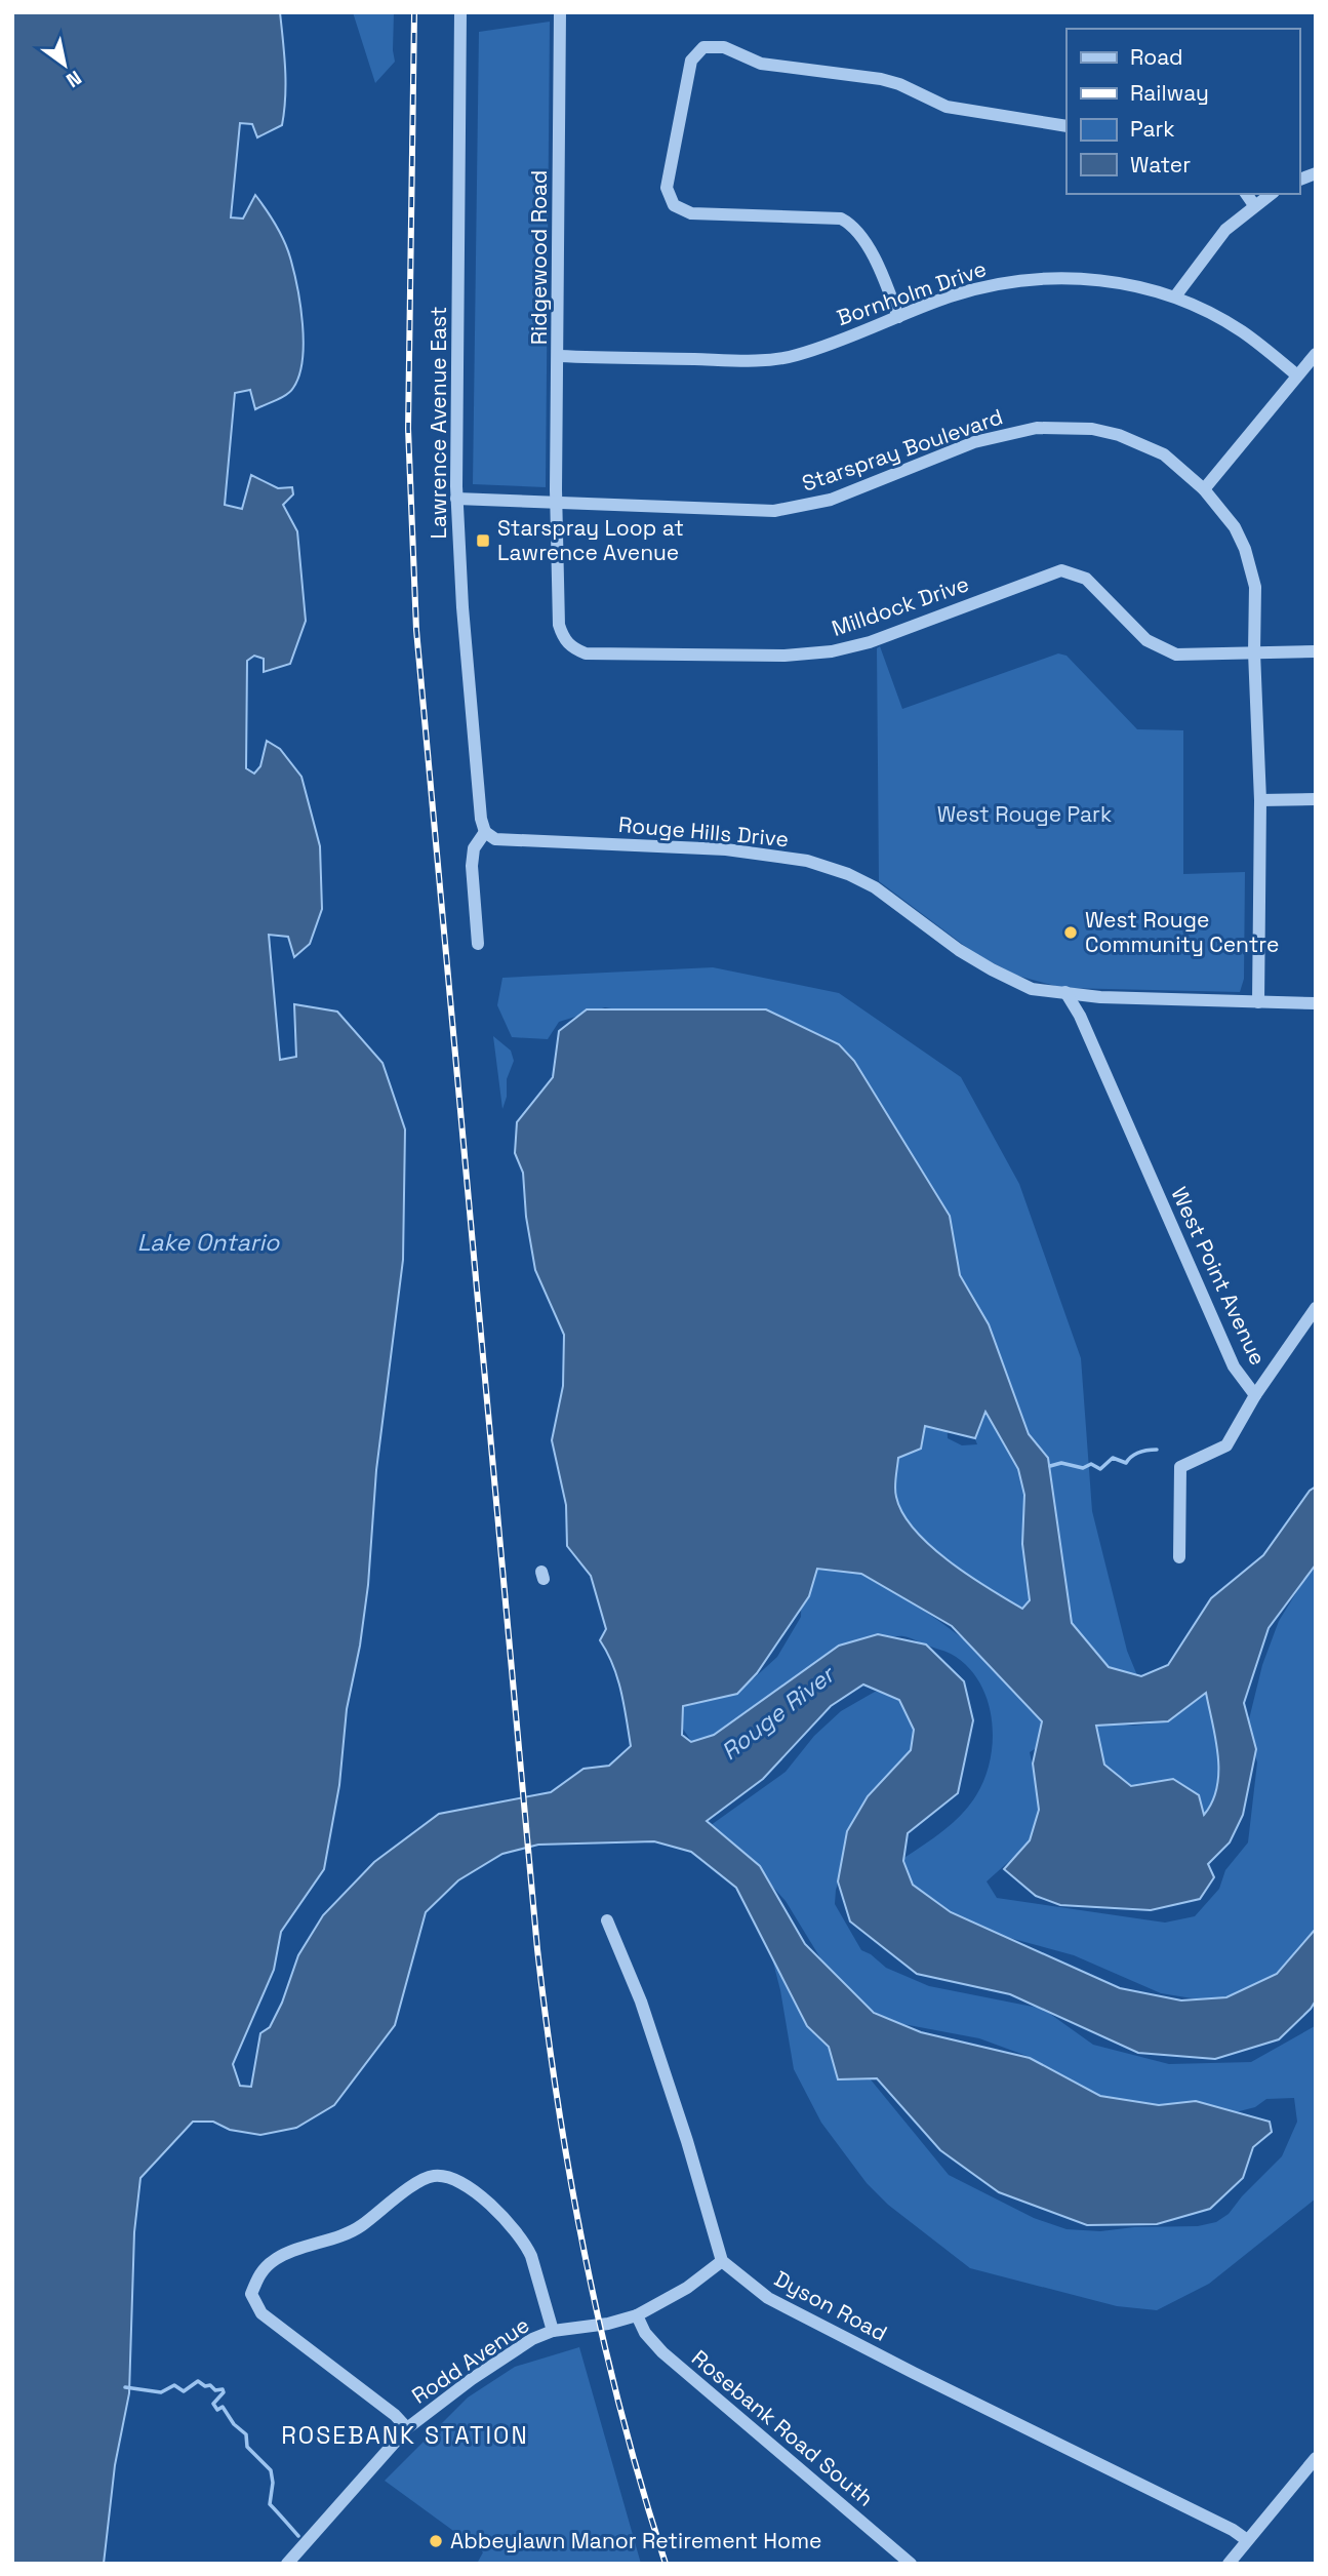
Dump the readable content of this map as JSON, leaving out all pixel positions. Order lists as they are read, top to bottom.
{
  "streets": {
    "street": [
      "Ridgewood Road",
      "Bornholm Drive",
      "Lawrence Avenue East",
      "Starspray Boulevard",
      "Milldock Drive",
      "Rouge Hills Drive",
      "West Point Avenue",
      "Dyson Road",
      "Rodd Avenue",
      "Rosebank Road South"
    ]
  },
  "crossings": [
    ["Ridgewood Road", "Bornholm Drive"],
    ["Ridgewood Road", "Starspray Boulevard"],
    ["Ridgewood Road", "Milldock Drive"],
    ["Lawrence Avenue East", "Starspray Boulevard"],
    ["Lawrence Avenue East", "Rouge Hills Drive"],
    ["Starspray Boulevard", "Milldock Drive"],
    ["Starspray Boulevard", "Rouge Hills Drive"],
    ["Rouge Hills Drive", "West Point Avenue"],
    ["Dyson Road", "Rodd Avenue"],
    ["Rodd Avenue", "Rosebank Road South"]
  ],
  "districts": ["ROSEBANK STATION"],
  "water": ["Lake Ontario", "Rouge River"],
  "parks": ["West Rouge Park"],
  "places": {
    "transit": ["Starspray Loop at Lawrence Avenue"],
    "other": ["West Rouge Community Centre", "Abbeylawn Manor Retirement Home"]
  },
  "legend": [
    "Road",
    "Railway",
    "Park",
    "Water"
  ],
  "north": "bottom right"
}
